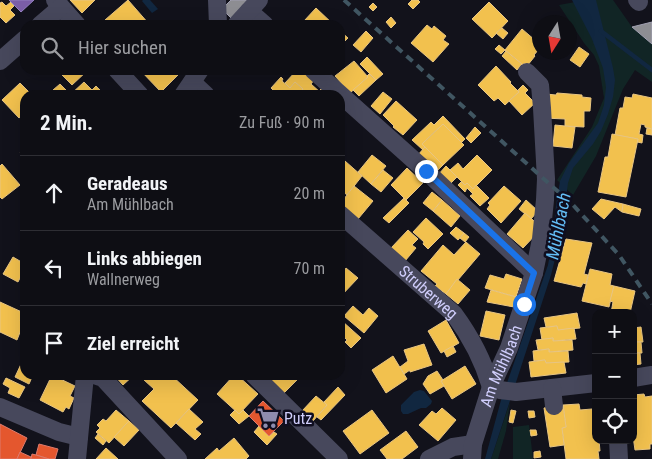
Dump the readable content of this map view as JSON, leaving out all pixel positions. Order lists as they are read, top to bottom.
{
  "streets": {
    "street": ["Struberweg", "Am Mühlbach"]
  },
  "crossings": [
    ["Struberweg", "Am Mühlbach"]
  ],
  "water": ["Mühlbach"],
  "places": {
    "supermarket": ["Putz"]
  },
  "north": "bottom",
  "page": {
    "search": "Hier suchen",
    "heading": ["2 Min.", "Zu Fuß · 90 m"],
    "list": [
      ["Geradeaus", "Am Mühlbach", "20 m"],
      ["Links abbiegen", "Wallnerweg", "70 m"],
      "Ziel erreicht"
    ],
    "map_buttons": ["+", "−"]
  }
}
